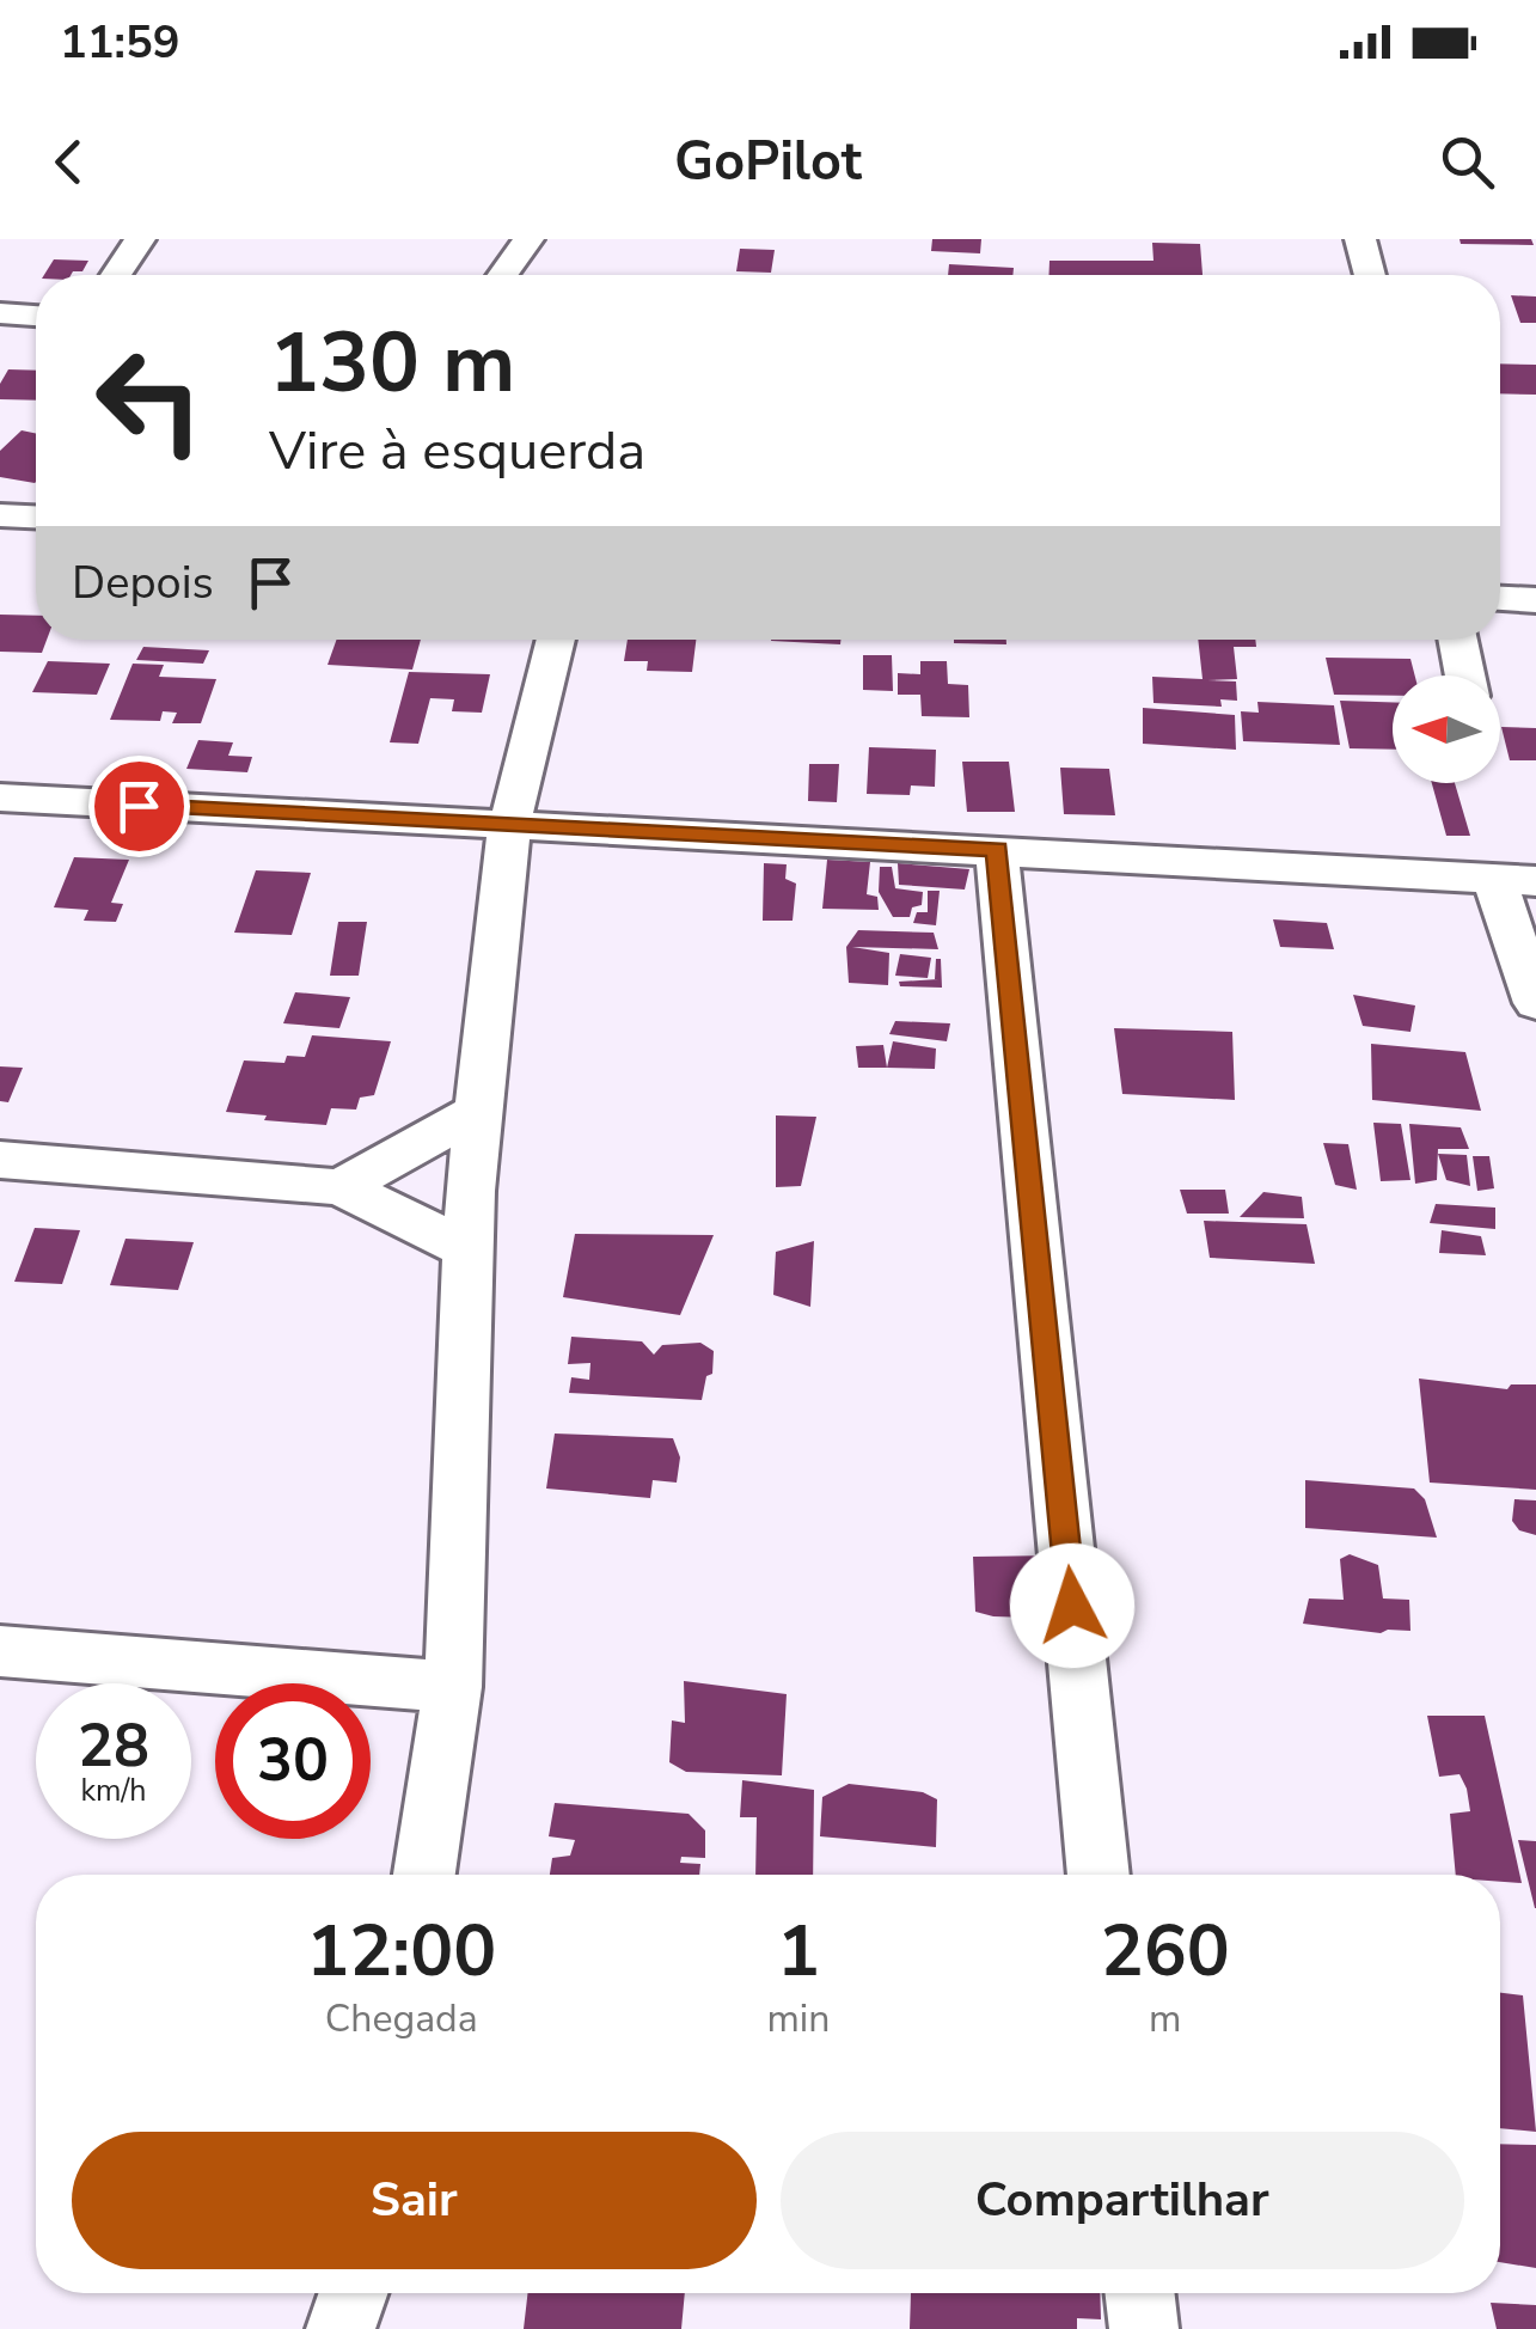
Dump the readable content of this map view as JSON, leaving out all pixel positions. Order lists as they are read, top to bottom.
{
  "north": "left",
  "page": {
    "status": "11:59",
    "header": "GoPilot",
    "turn": ["130 m", "Vire à esquerda"],
    "then": "Depois",
    "speed": "28 km/h",
    "limit": "30",
    "eta": [
      "12:00",
      "Chegada",
      "1",
      "min",
      "260",
      "m"
    ],
    "buttons": ["Sair", "Compartilhar"]
  }
}
